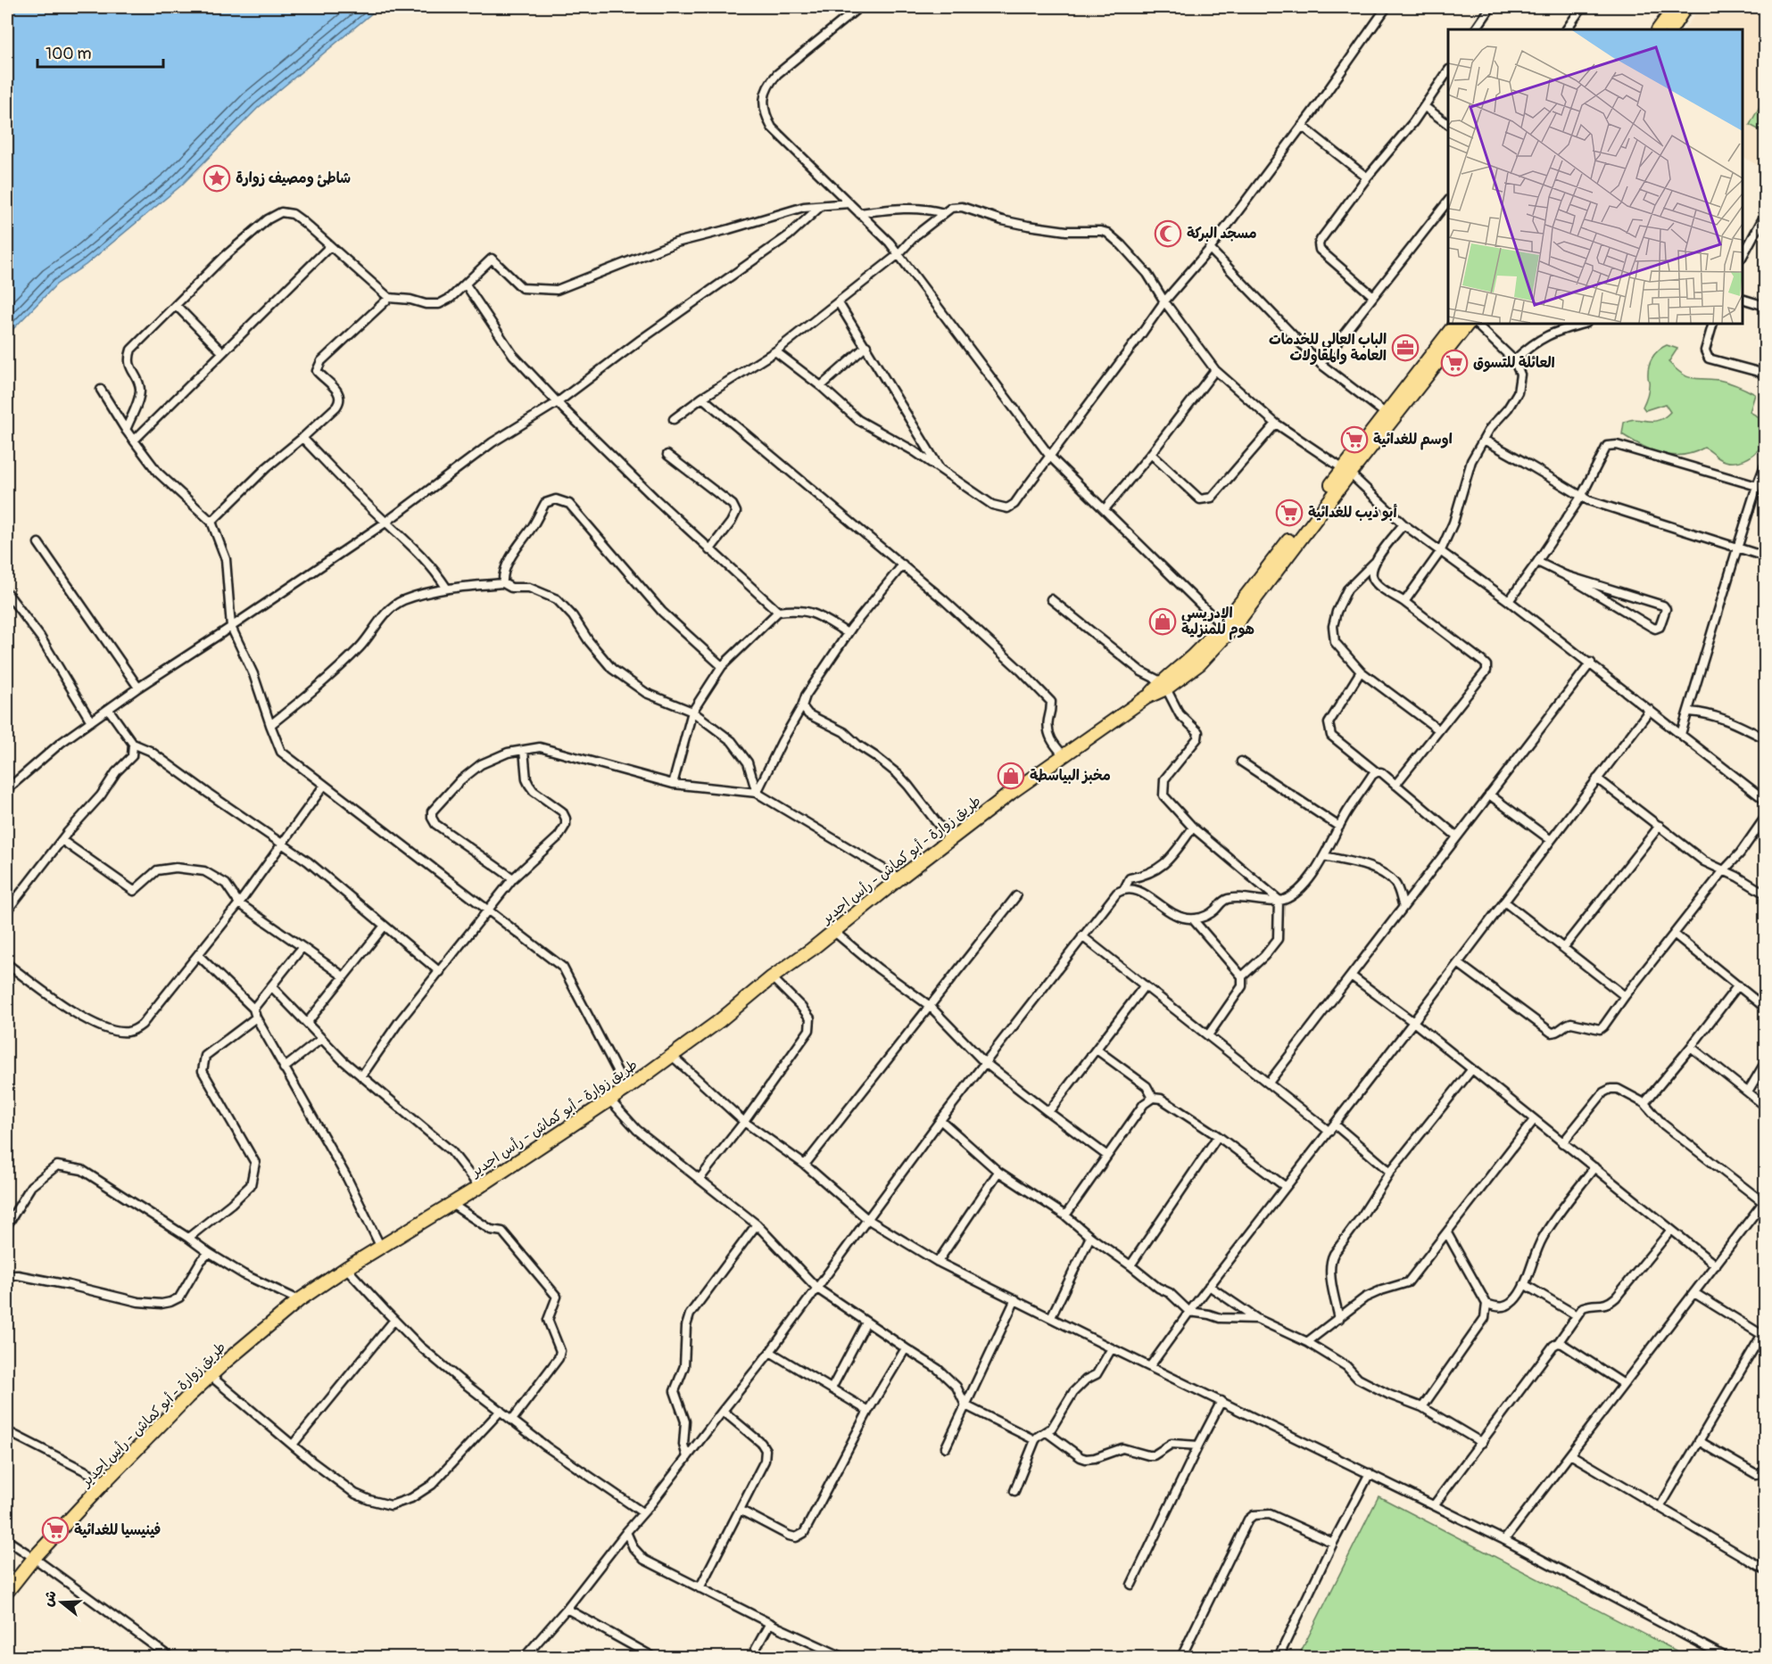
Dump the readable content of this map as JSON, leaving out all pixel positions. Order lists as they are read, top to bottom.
{
  "streets": {
    "main road": ["طريق زوارة - أبو كماش - رأس اجدير"]
  },
  "places": {
    "place": ["شاطئ ومصيف زوارة"],
    "mosque": ["مسجد البركة"],
    "office": ["الباب العالي للخدمات العامة والمقاولات"],
    "supermarket": [
      "العائلة للتسوق",
      "اوسم للغدائية",
      "أبو ذيب للغدائية",
      "فينيسيا للغدائية"
    ],
    "shop": ["الإدريسي هوم للمنزلية", "مخبز البياسطة"]
  },
  "scale_bar": "100 m",
  "north": "left"
}
